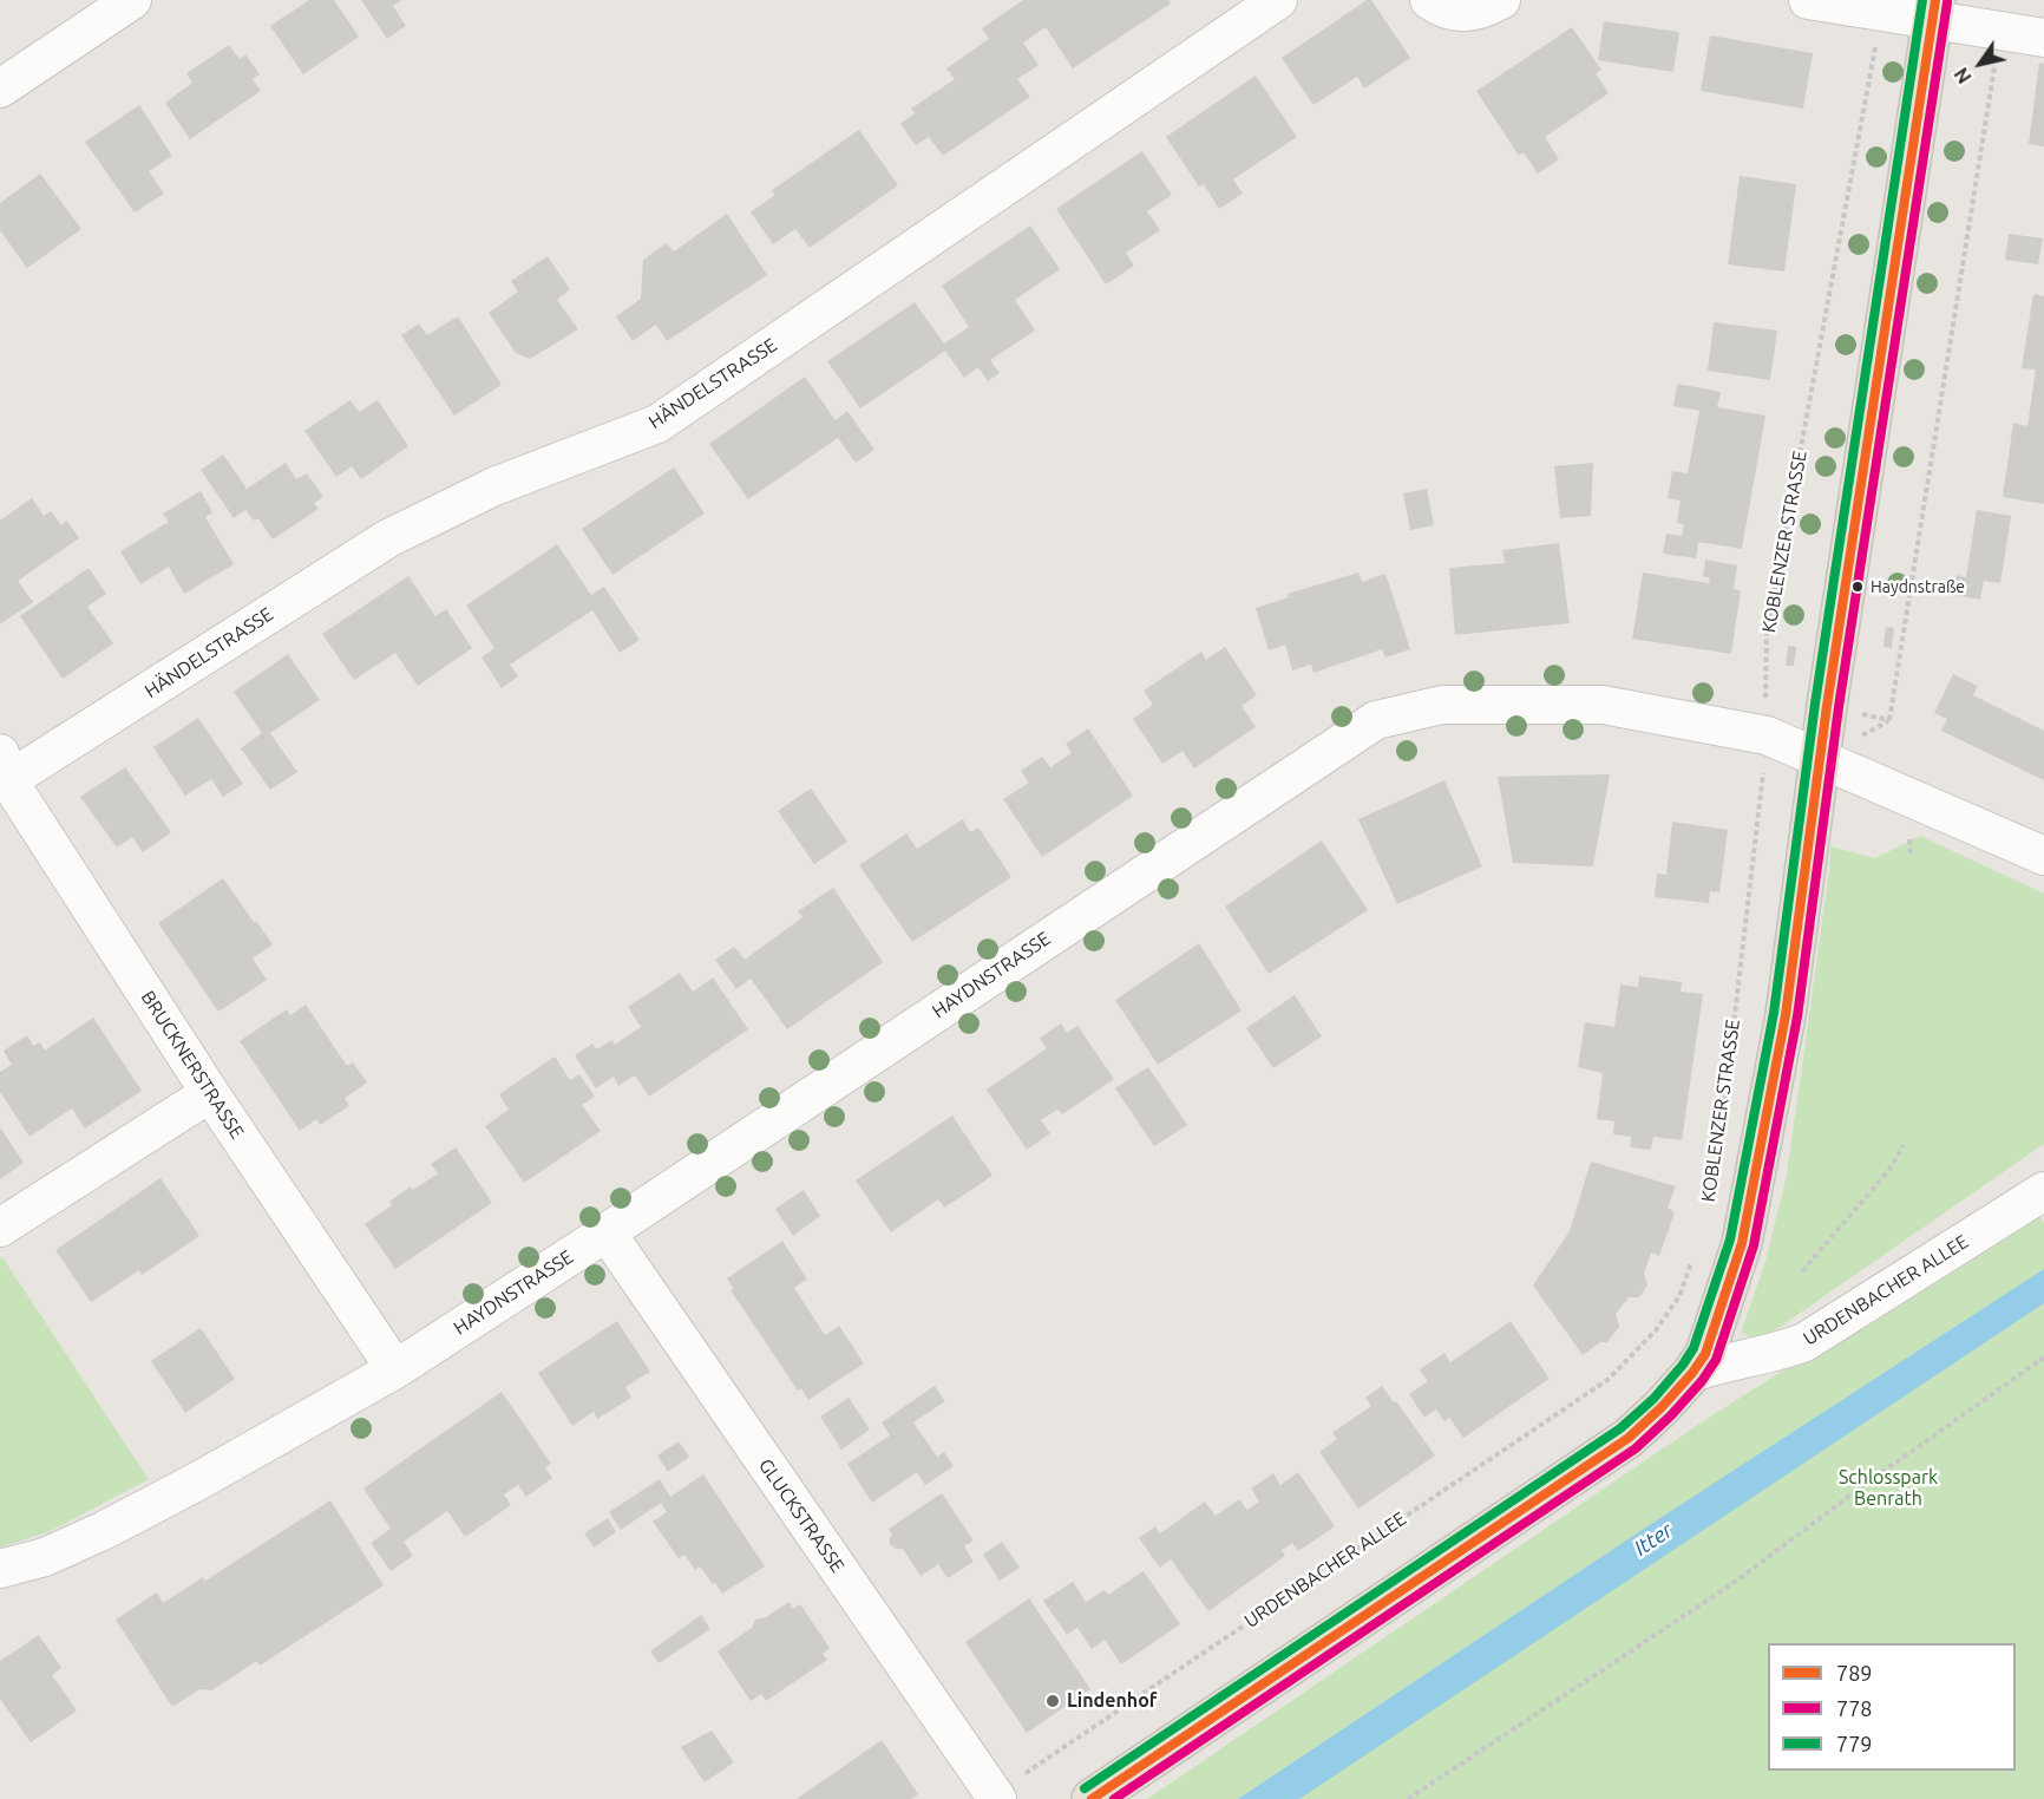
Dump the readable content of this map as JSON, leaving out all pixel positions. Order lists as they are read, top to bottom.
{
  "streets": {
    "street": [
      "HÄNDELSTRASSE",
      "HAYDNSTRASSE",
      "BRUCKNERSTRASSE",
      "URDENBACHER ALLEE",
      "GLUCKSTRASSE"
    ],
    "path": ["KOBLENZER STRASSE"]
  },
  "crossings": [
    ["HÄNDELSTRASSE", "BRUCKNERSTRASSE"],
    ["KOBLENZER STRASSE", "HAYDNSTRASSE"],
    ["HAYDNSTRASSE", "BRUCKNERSTRASSE"],
    ["HAYDNSTRASSE", "GLUCKSTRASSE"],
    ["URDENBACHER ALLEE", "GLUCKSTRASSE"]
  ],
  "water": ["Itter"],
  "parks": ["Schlosspark Benrath"],
  "places": ["Haydnstraße", "Lindenhof"],
  "lines": ["transit line 789", "transit line 779", "transit line 778"],
  "legend": ["789", "778", "779"],
  "north": "bottom left"
}
